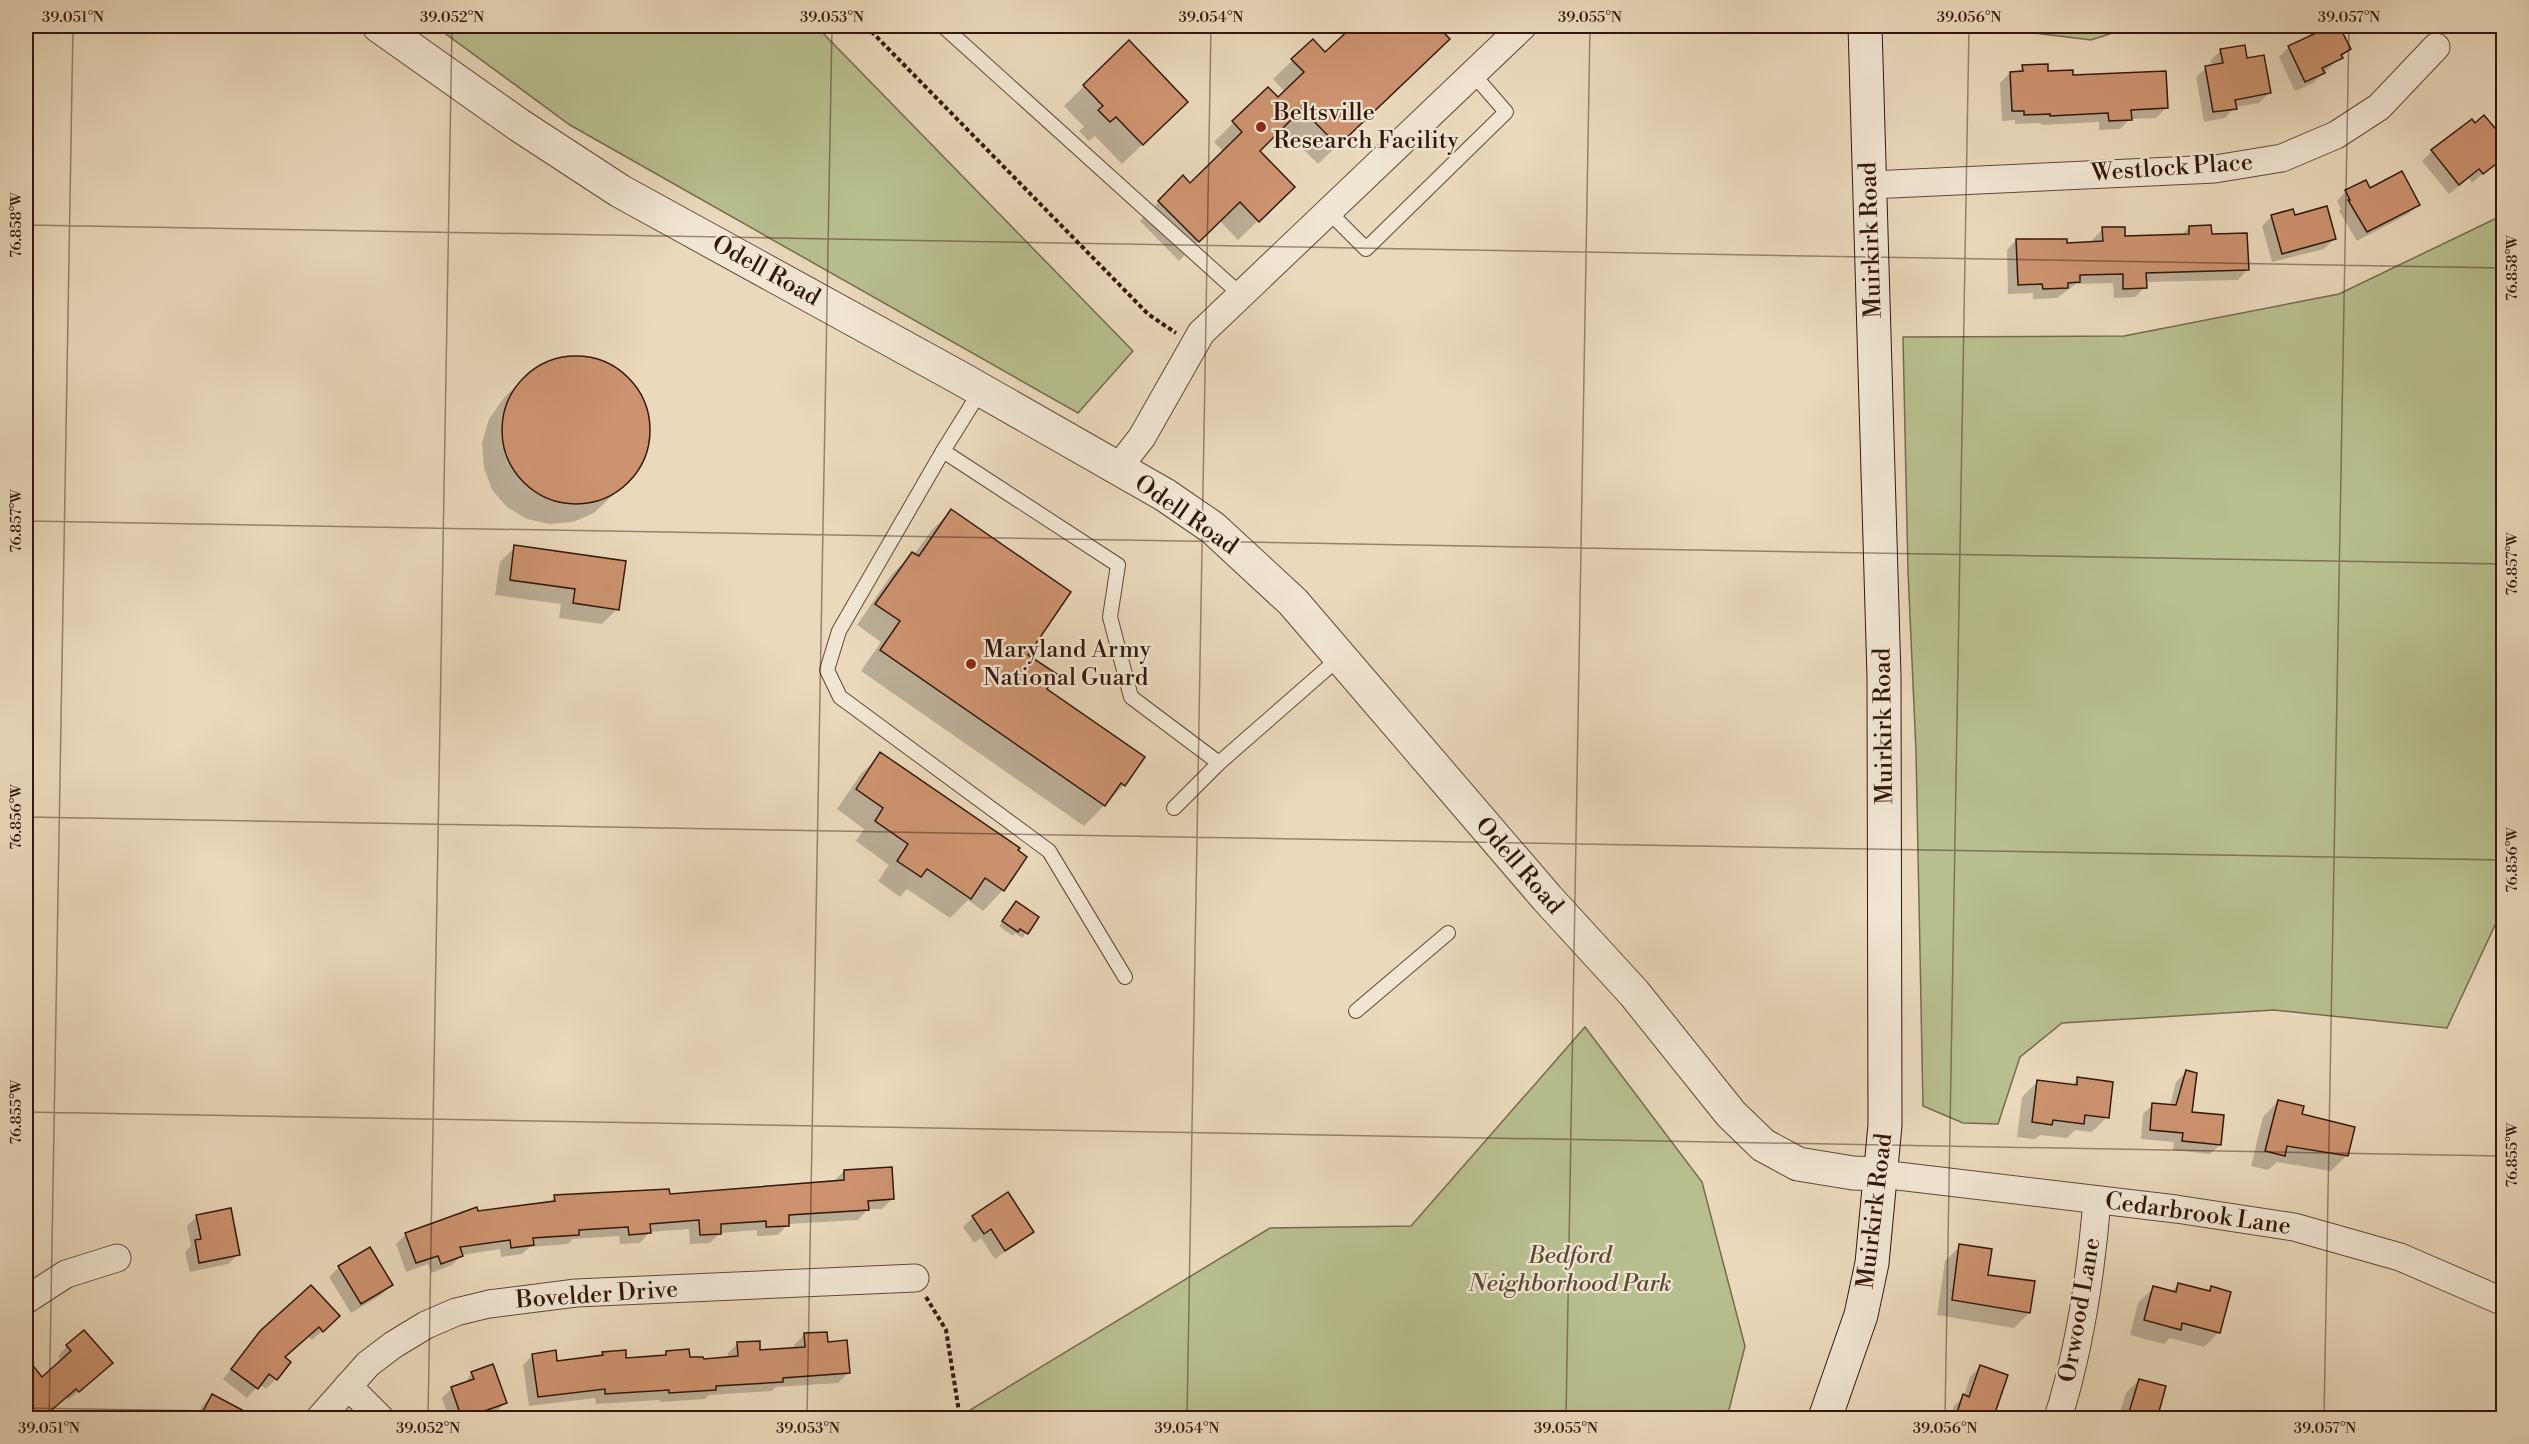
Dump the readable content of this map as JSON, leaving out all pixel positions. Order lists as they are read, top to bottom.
{
  "streets": {
    "street": [
      "Westlock Place",
      "Muirkirk Road",
      "Odell Road",
      "Cedarbrook Lane",
      "Bovelder Drive",
      "Orwood Lane"
    ]
  },
  "crossings": [
    ["Westlock Place", "Muirkirk Road"],
    ["Muirkirk Road", "Odell Road"],
    ["Muirkirk Road", "Cedarbrook Lane"],
    ["Odell Road", "Cedarbrook Lane"],
    ["Cedarbrook Lane", "Orwood Lane"]
  ],
  "parks": ["Bedford Neighborhood Park"],
  "places": ["Beltsville Research Facility", "Maryland Army National Guard"],
  "coordinates": [
    "39.051°N",
    "39.052°N",
    "39.053°N",
    "39.054°N",
    "39.055°N",
    "39.056°N",
    "39.057°N",
    "76.858°W",
    "76.857°W",
    "76.856°W",
    "76.855°W"
  ]
}
